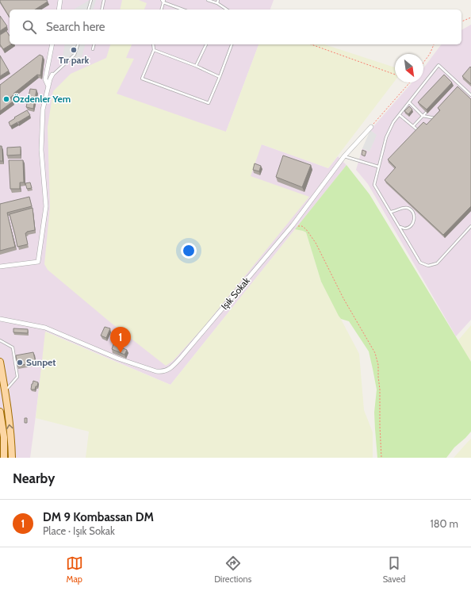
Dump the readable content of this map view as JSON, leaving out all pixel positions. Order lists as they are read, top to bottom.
{
  "streets": {
    "street": ["Işık Sokak"]
  },
  "places": ["Tır park", "Özdenler Yem", "Sunpet"],
  "north": "bottom right",
  "page": {
    "search": "Search here",
    "pins": "1",
    "heading": "Nearby",
    "list": [
      {
        "mark": "1",
        "name": "DM 9 Kombassan DM",
        "note": "Place · Işık Sokak",
        "value": "180 m"
      }
    ],
    "nav": ["Map", "Directions", "Saved"]
  }
}
